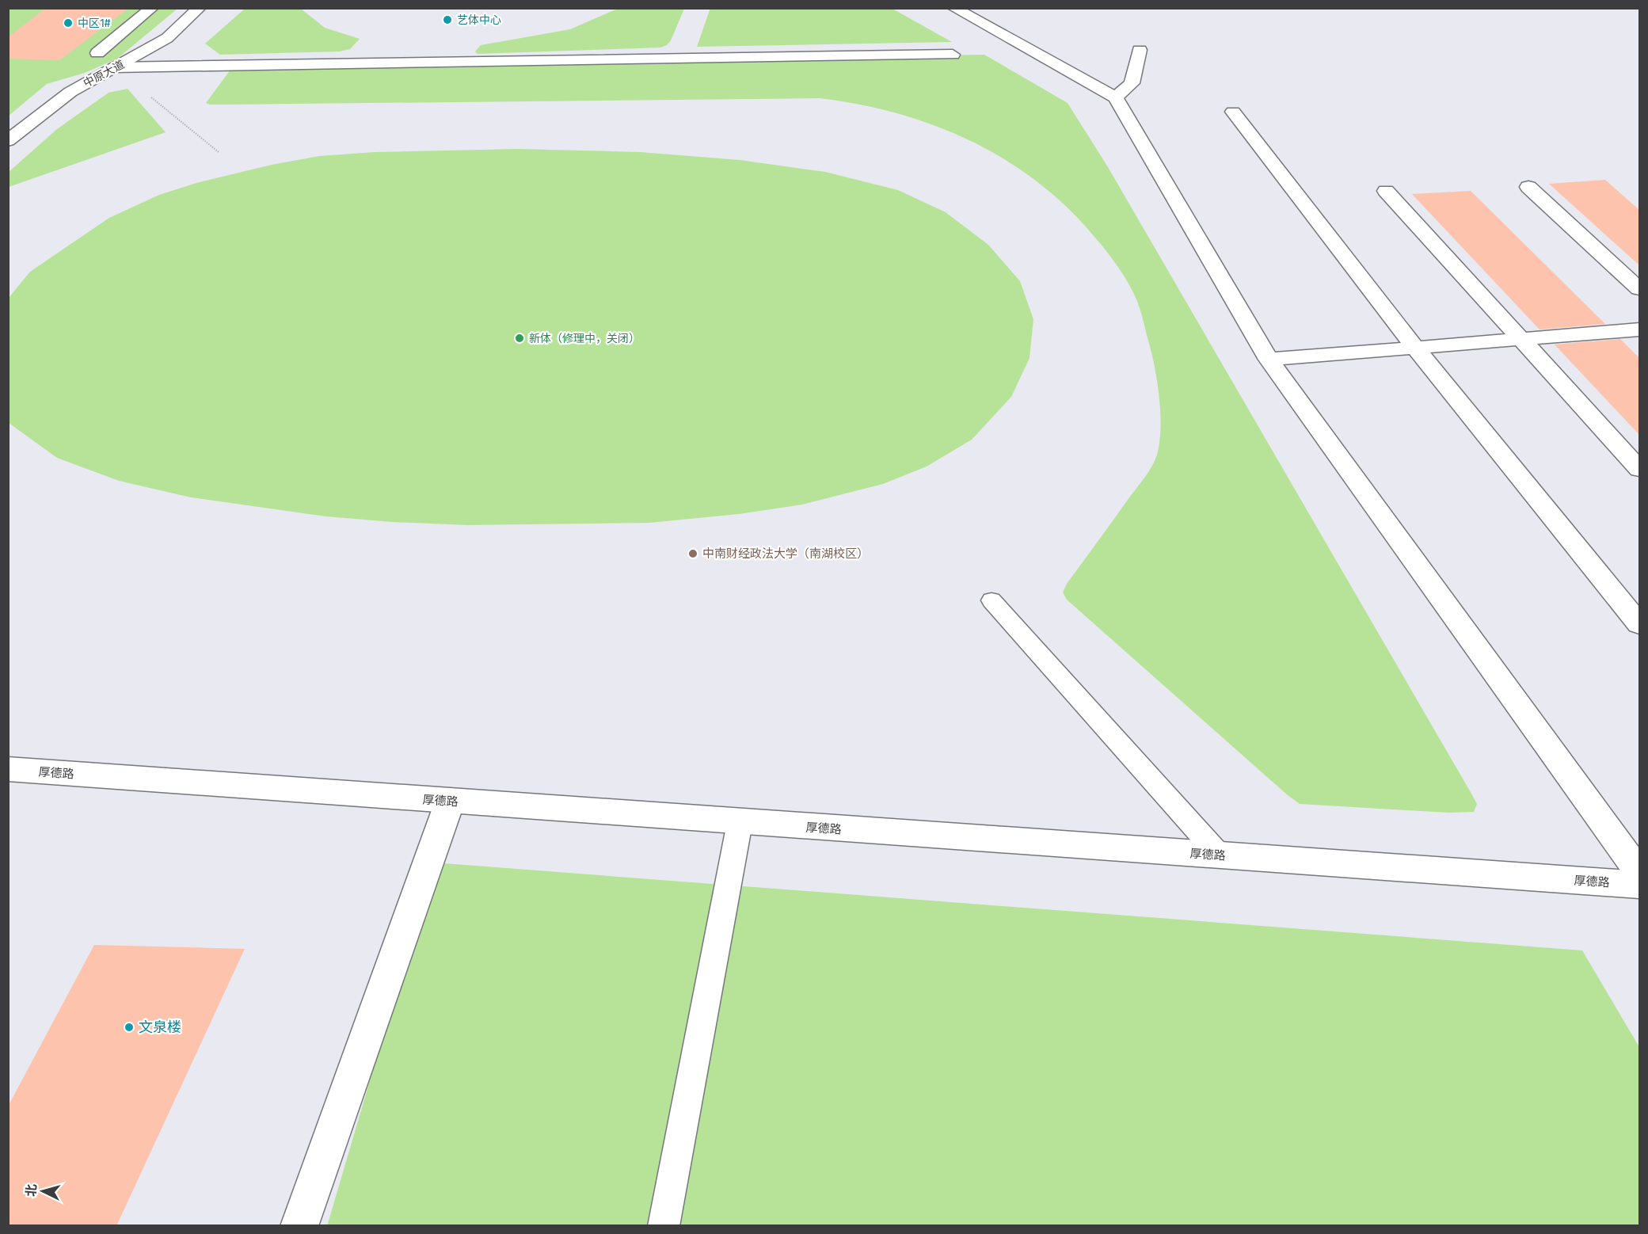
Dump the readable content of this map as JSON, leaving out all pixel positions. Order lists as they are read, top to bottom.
{
  "streets": {
    "street": ["中原大道", "厚德路"]
  },
  "places": [
    "艺体中心",
    "中区1#",
    "新体（修理中，关闭）",
    "中南财经政法大学（南湖校区）",
    "文泉楼"
  ],
  "north": "left"
}
